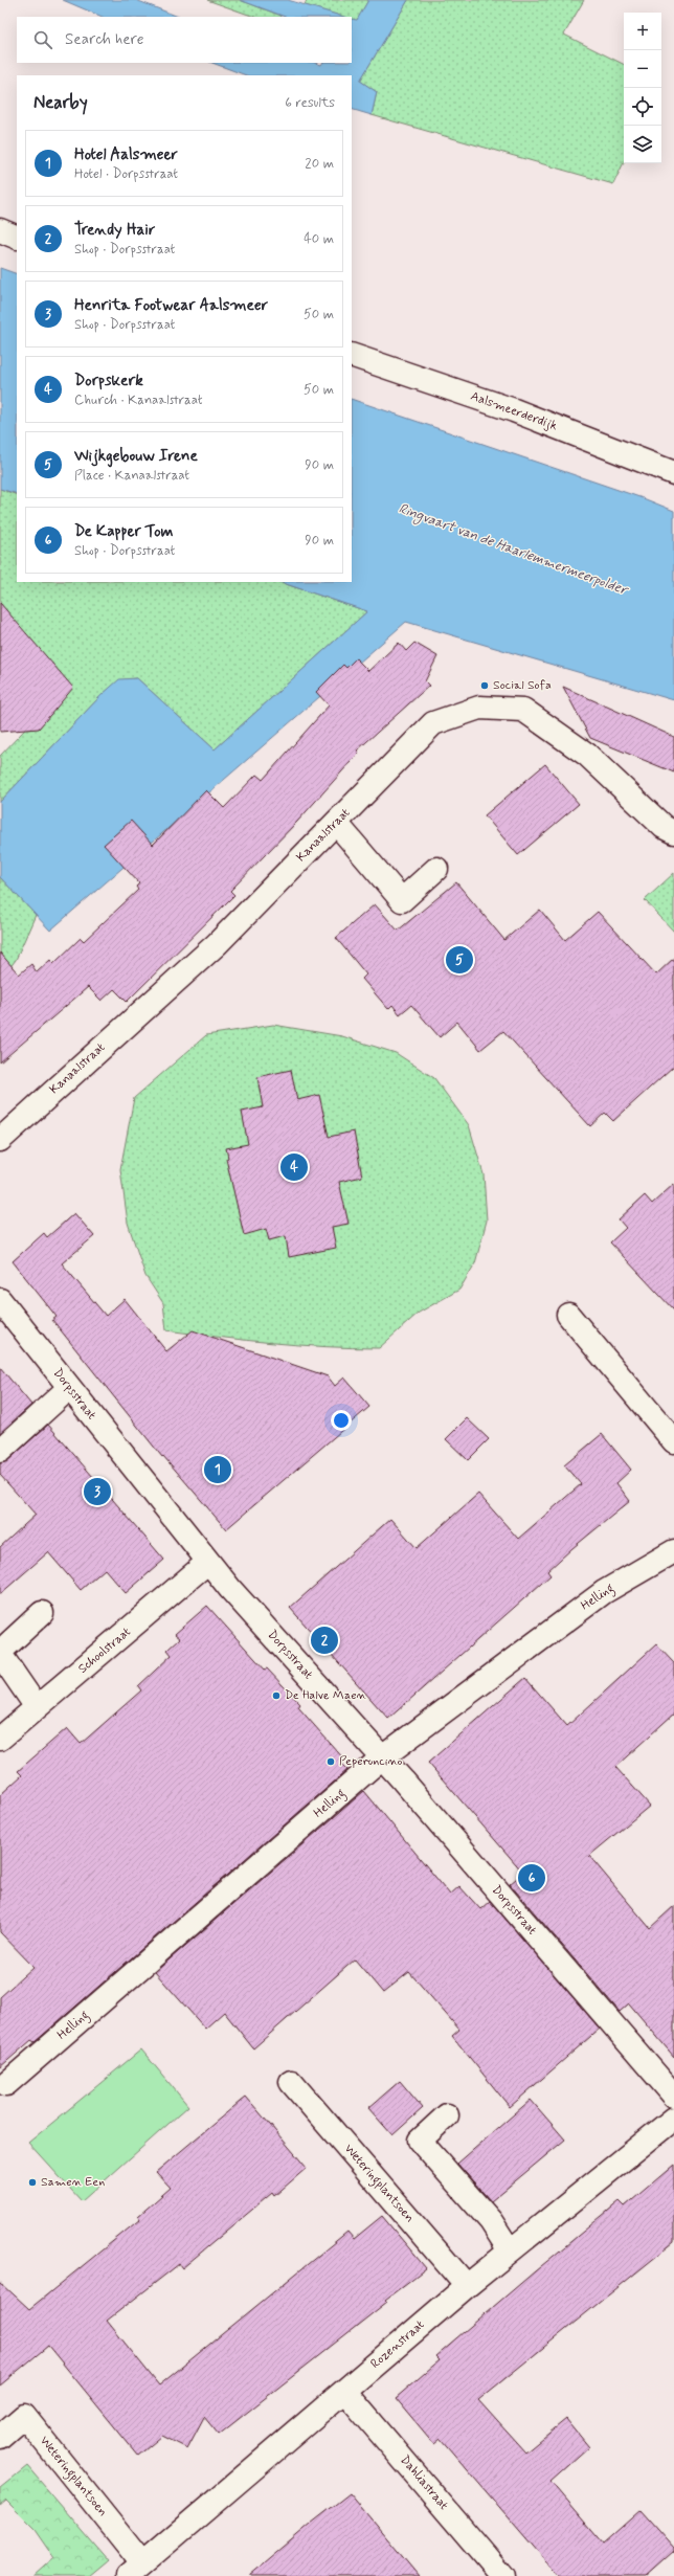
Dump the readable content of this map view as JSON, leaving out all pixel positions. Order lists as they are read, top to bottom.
{
  "streets": {
    "street": [
      "Aalsmeerderdijk",
      "Kanaalstraat",
      "Dorpsstraat",
      "Helling",
      "Schoolstraat",
      "Weteringplantsoen",
      "Rozenstraat",
      "Dahliastraat"
    ]
  },
  "crossings": [
    ["Dorpsstraat", "Helling"],
    ["Dorpsstraat", "Schoolstraat"],
    ["Weteringplantsoen", "Rozenstraat"],
    ["Rozenstraat", "Dahliastraat"]
  ],
  "water": ["Ringvaart van de Haarlemmermeerpolder"],
  "places": [
    "Social Sofa",
    "De Halve Maen",
    "Peperoncino",
    "Samen Een"
  ],
  "page": {
    "map_buttons": ["+", "−"],
    "search": "Search here",
    "heading": ["Nearby", "6 results"],
    "list": [
      {
        "mark": "1",
        "name": "Hotel Aalsmeer",
        "note": "Hotel · Dorpsstraat",
        "value": "20 m"
      },
      {
        "mark": "2",
        "name": "Trendy Hair",
        "note": "Shop · Dorpsstraat",
        "value": "40 m"
      },
      {
        "mark": "3",
        "name": "Henrita Footwear Aalsmeer",
        "note": "Shop · Dorpsstraat",
        "value": "50 m"
      },
      {
        "mark": "4",
        "name": "Dorpskerk",
        "note": "Church · Kanaalstraat",
        "value": "50 m"
      },
      {
        "mark": "5",
        "name": "Wijkgebouw Irene",
        "note": "Place · Kanaalstraat",
        "value": "90 m"
      },
      {
        "mark": "6",
        "name": "De Kapper Tom",
        "note": "Shop · Dorpsstraat",
        "value": "90 m"
      }
    ],
    "pins": [
      "5",
      "4",
      "1",
      "3",
      "2",
      "6"
    ]
  }
}
